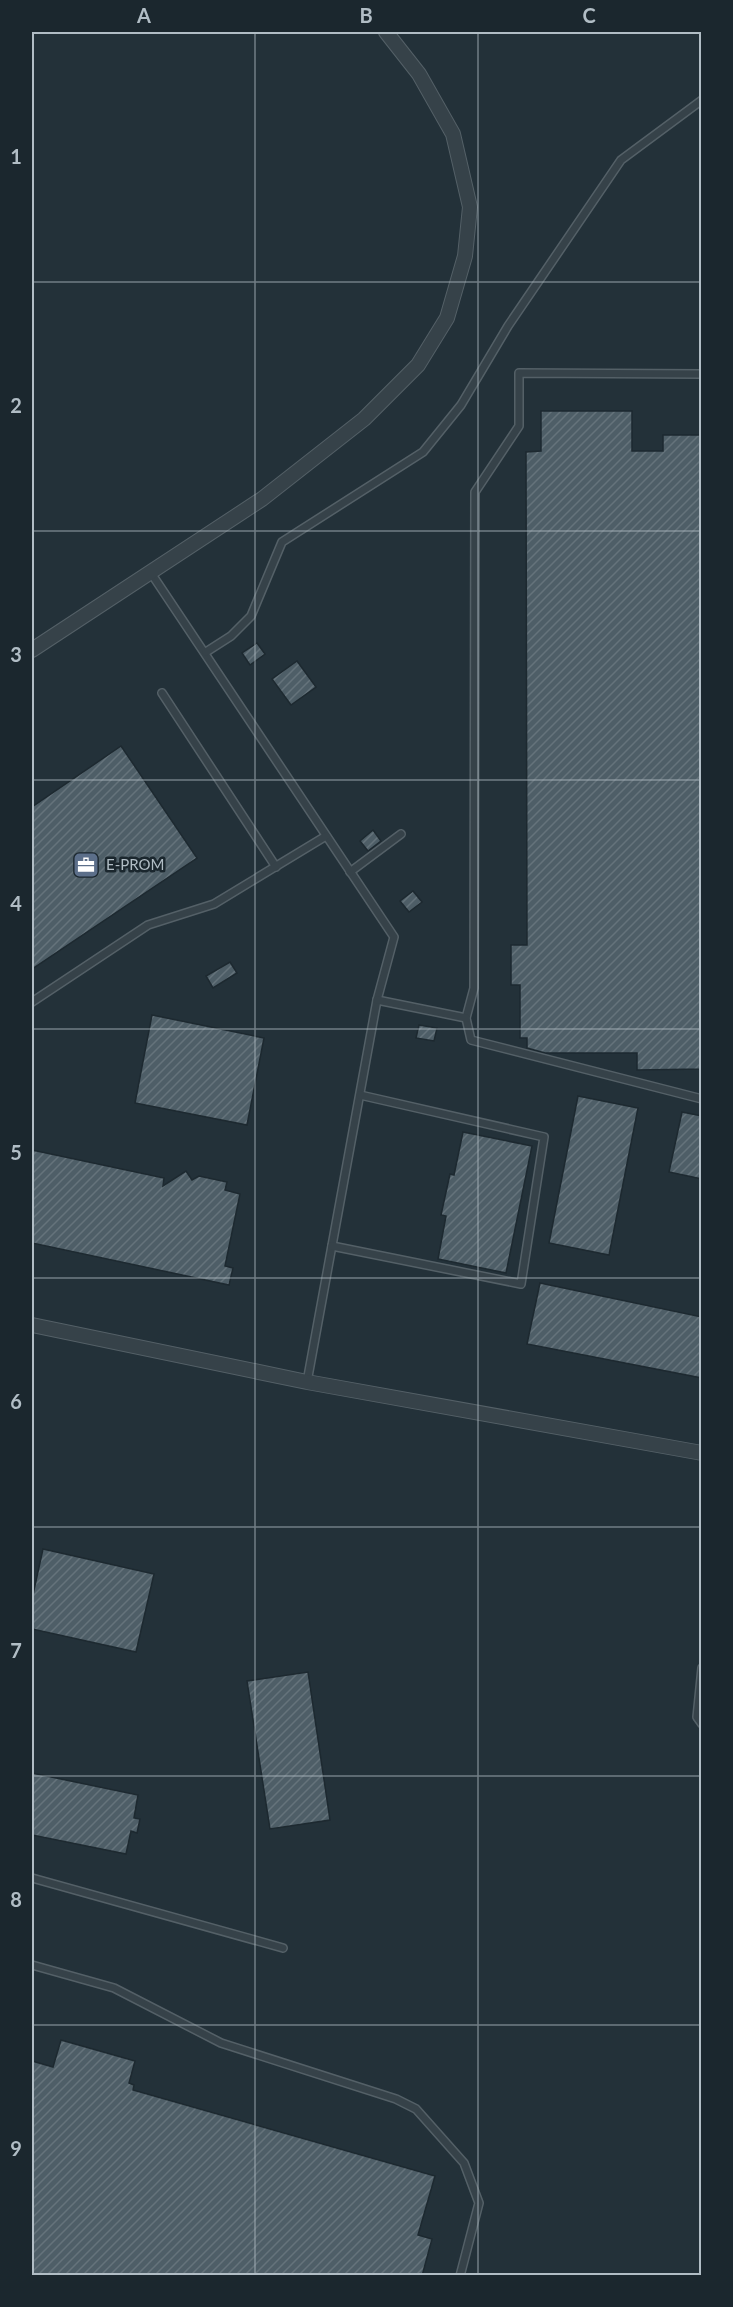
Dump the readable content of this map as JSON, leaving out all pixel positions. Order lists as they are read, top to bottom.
{
  "places": {
    "office": ["E-PROM"]
  },
  "grid": {
    "columns": ["A", "B", "C"],
    "rows": [
      "1",
      "2",
      "3",
      "4",
      "5",
      "6",
      "7",
      "8",
      "9"
    ]
  }
}
